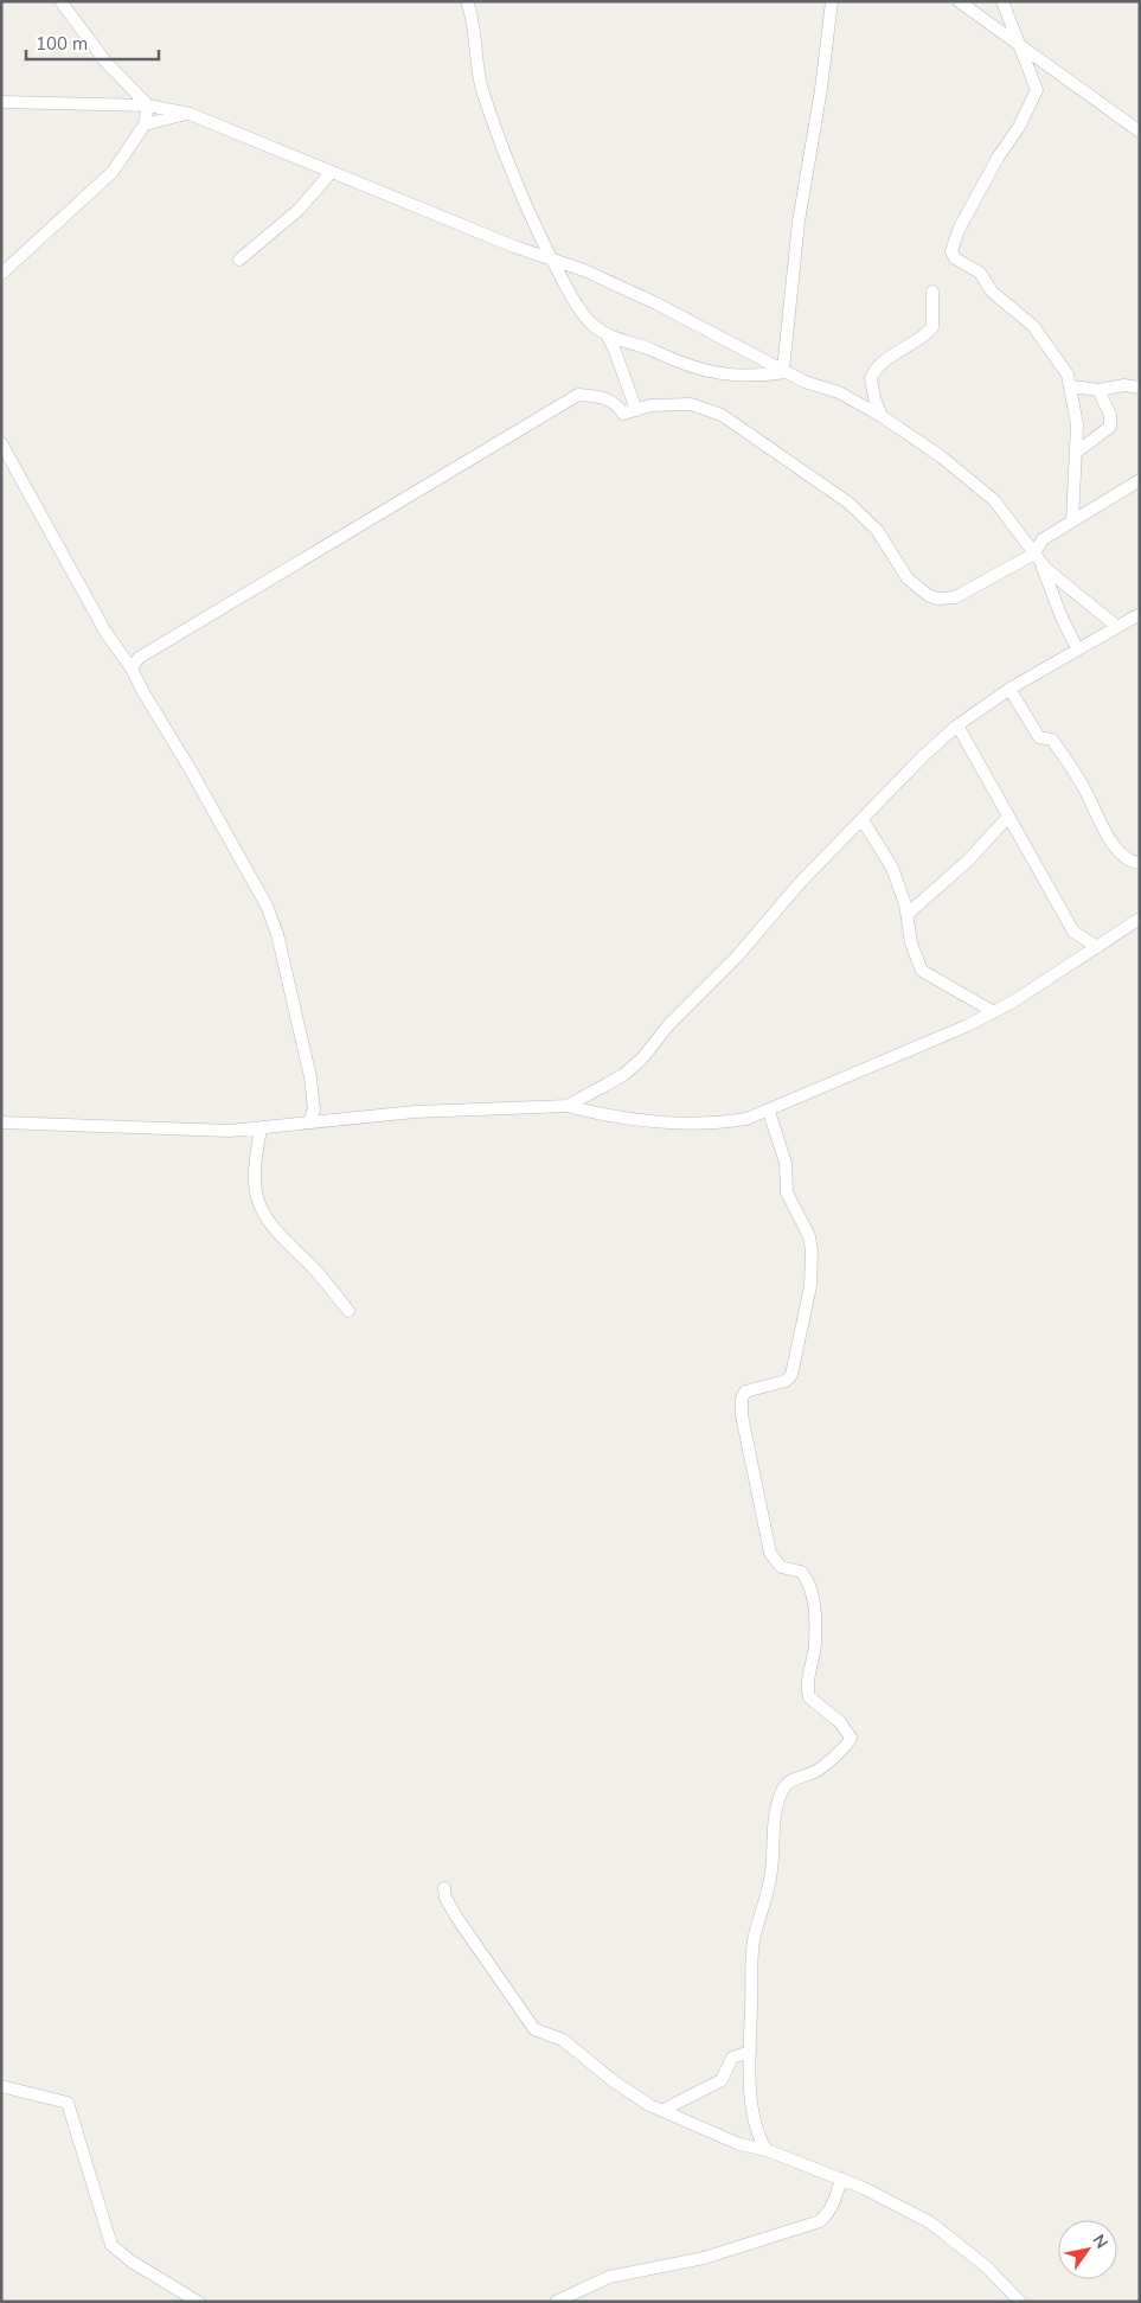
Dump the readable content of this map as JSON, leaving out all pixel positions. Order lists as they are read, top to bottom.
{
  "scale_bar": "100 m",
  "north": "top right"
}
